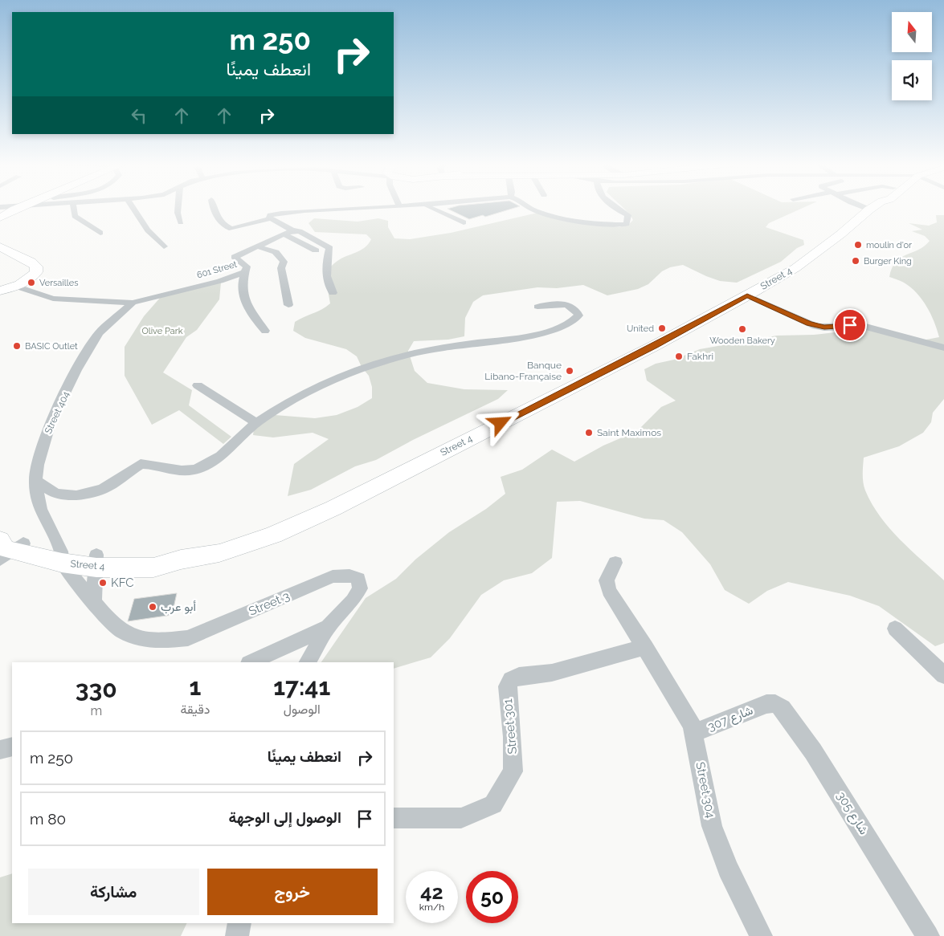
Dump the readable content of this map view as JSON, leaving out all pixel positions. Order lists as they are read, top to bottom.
{
  "streets": {
    "main road": ["Street 4"],
    "street": [
      "601 Street",
      "Street 404",
      "Street 3",
      "شارع 307",
      "Street 301",
      "Street 304",
      "شارع 305"
    ]
  },
  "crossings": [
    ["601 Street", "Street 404"],
    ["Street 4", "Street 404"],
    ["Street 4", "Street 3"],
    ["Street 404", "Street 3"],
    ["شارع 307", "Street 304"],
    ["شارع 307", "شارع 305"],
    ["Street 301", "Street 304"]
  ],
  "parks": ["Olive Park"],
  "places": [
    "moulin d'or",
    "Burger King",
    "Versailles",
    "United",
    "Wooden Bakery",
    "BASIC Outlet",
    "Fakhri",
    "Banque Libano-Française",
    "Saint Maximos",
    "KFC",
    "أبو عرب"
  ],
  "north": "top",
  "page": {
    "turn": ["250 m", "انعطف يمينًا"],
    "eta": [
      "17:41",
      "الوصول",
      "1",
      "دقيقة",
      "330",
      "m"
    ],
    "list": [
      {
        "name": "انعطف يمينًا",
        "value": "250 m"
      },
      {
        "name": "الوصول إلى الوجهة",
        "value": "80 m"
      }
    ],
    "buttons": ["خروج", "مشاركة"],
    "speed": "42 km/h",
    "limit": "50"
  }
}
